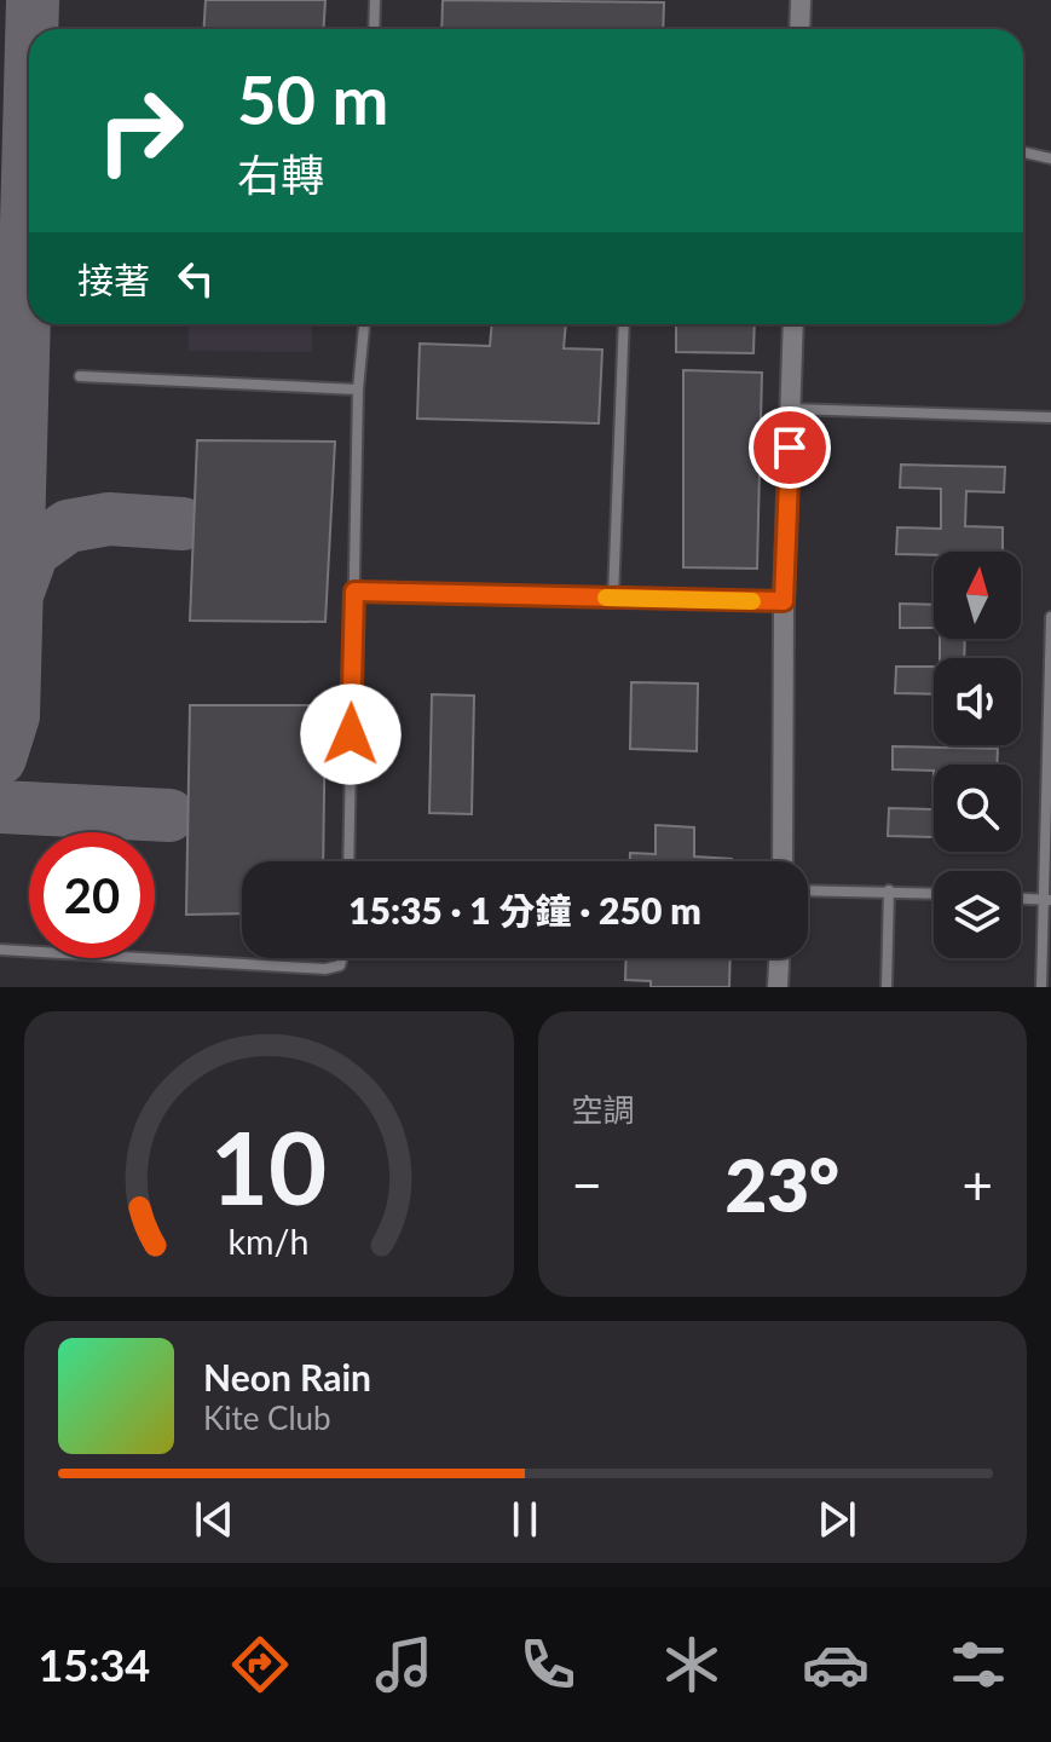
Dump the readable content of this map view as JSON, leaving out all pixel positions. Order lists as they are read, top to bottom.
{
  "north": "top",
  "page": {
    "turn": ["50 m", "右轉"],
    "then": "接著",
    "limit": "20",
    "trip": "15:35 · 1 分鐘 · 250 m",
    "tile": "空調",
    "heat": ["−", "23°", "+"],
    "song": ["Neon Rain", "Kite Club"],
    "tabs": "15:34",
    "gauge": ["10", "km/h"]
  }
}
